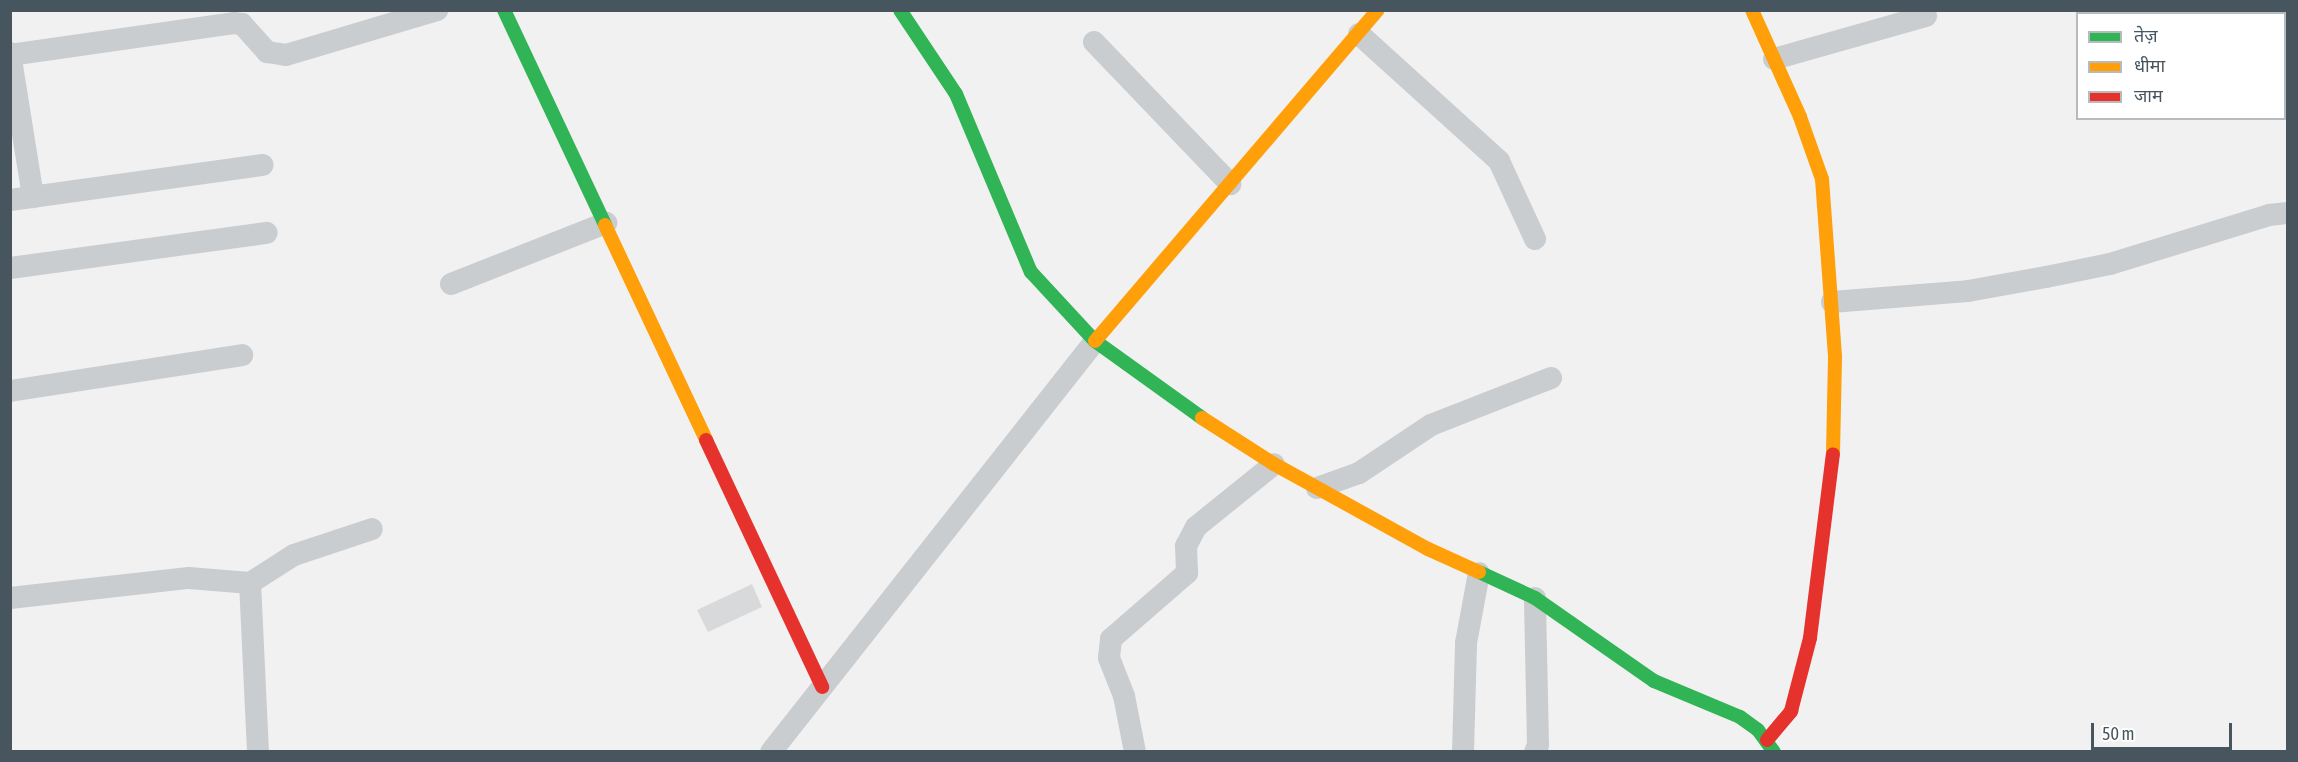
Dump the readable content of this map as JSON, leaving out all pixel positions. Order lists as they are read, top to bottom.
{
  "legend": ["तेज़", "धीमा", "जाम"],
  "scale_bar": "50 m"
}
